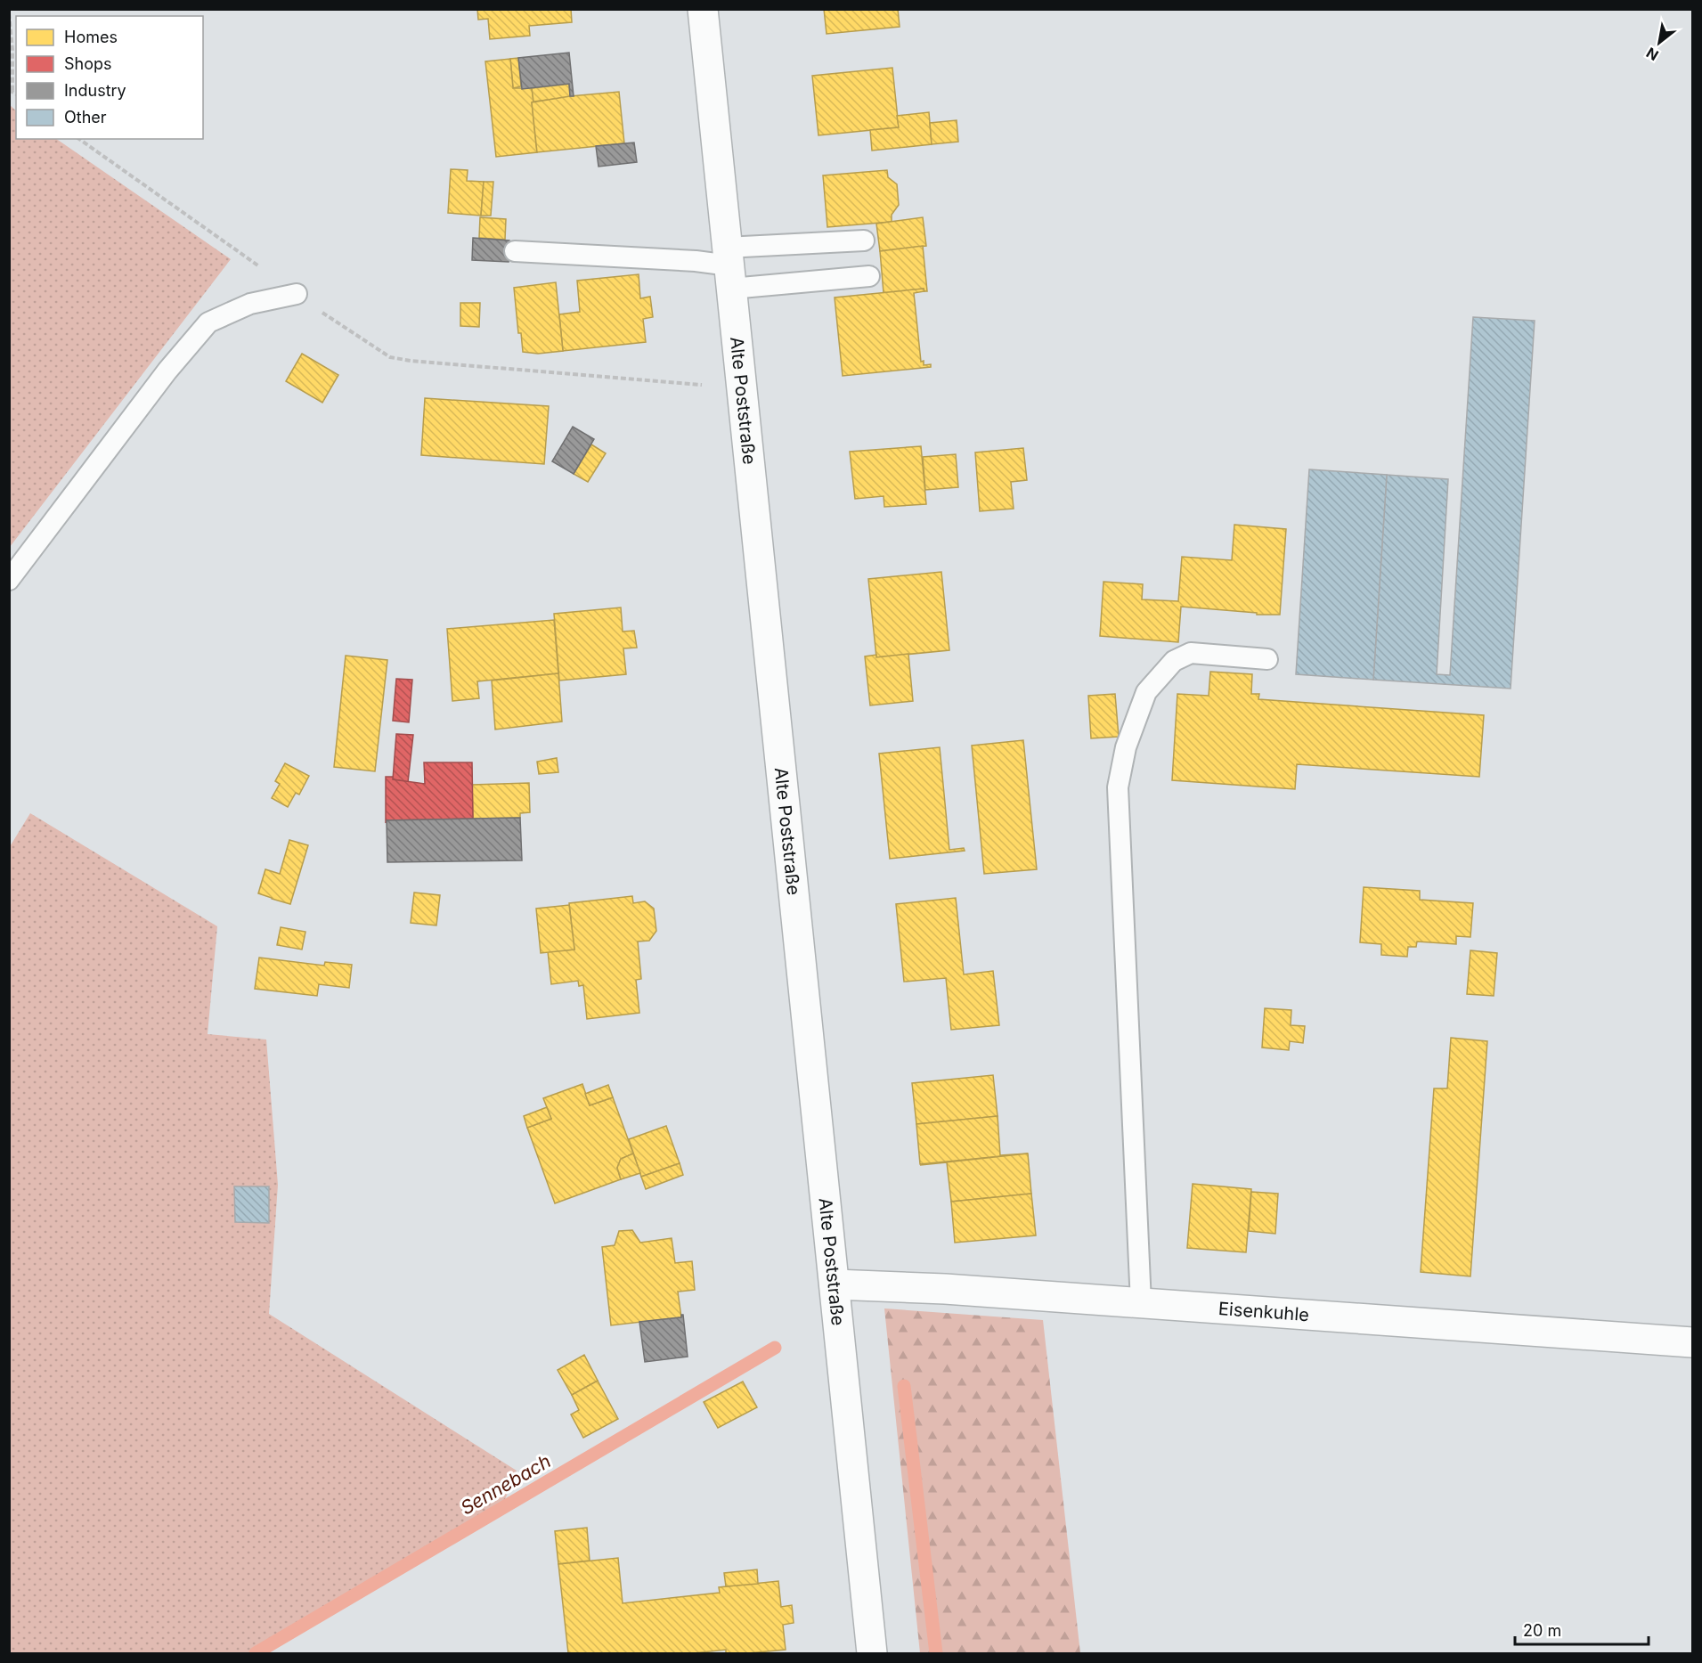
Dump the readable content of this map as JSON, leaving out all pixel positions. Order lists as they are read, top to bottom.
{
  "streets": {
    "street": ["Alte Poststraße", "Eisenkuhle"]
  },
  "crossings": [
    ["Alte Poststraße", "Eisenkuhle"]
  ],
  "water": ["Sennebach"],
  "legend": [
    "Homes",
    "Shops",
    "Industry",
    "Other"
  ],
  "scale_bar": "20 m",
  "north": "bottom left"
}
